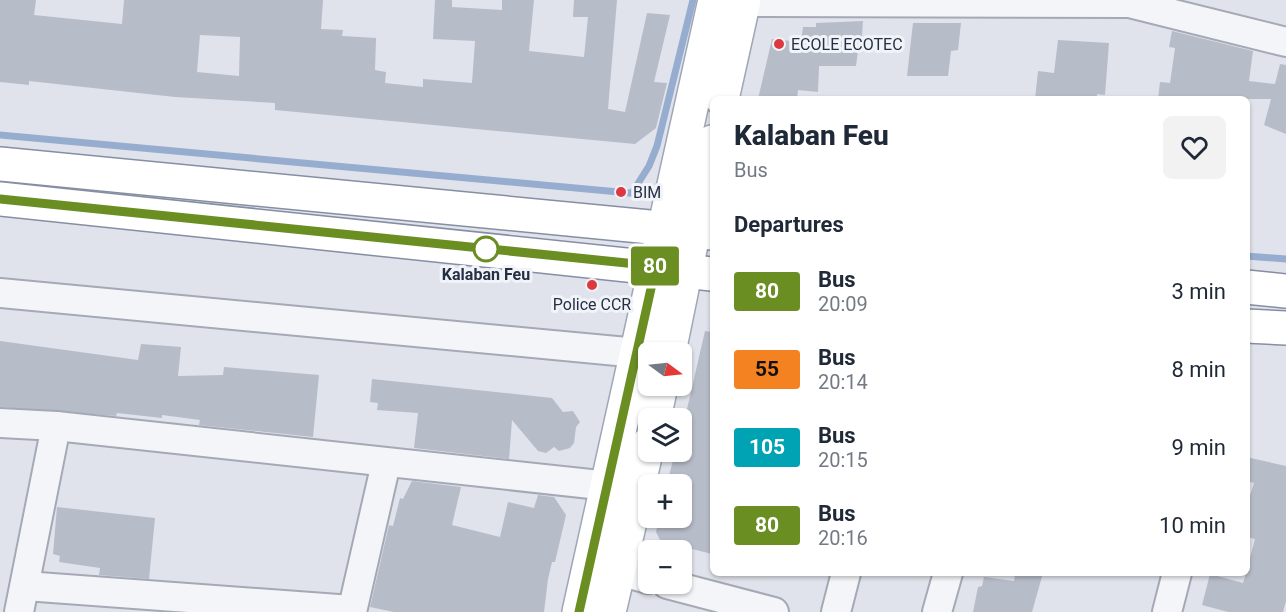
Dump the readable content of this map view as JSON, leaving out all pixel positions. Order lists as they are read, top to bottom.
{
  "places": [
    "ECOLE ECOTEC",
    "BIM",
    "Kalaban Feu",
    "Police CCR"
  ],
  "lines": ["bus line 80"],
  "north": "right",
  "page": {
    "on_map": "80",
    "heading": [
      ["Kalaban Feu", "Bus"],
      "Departures"
    ],
    "list": [
      {
        "mark": "80",
        "name": "Bus",
        "note": "20:09",
        "value": "3 min"
      },
      {
        "mark": "55",
        "name": "Bus",
        "note": "20:14",
        "value": "8 min"
      },
      {
        "mark": "105",
        "name": "Bus",
        "note": "20:15",
        "value": "9 min"
      },
      {
        "mark": "80",
        "name": "Bus",
        "note": "20:16",
        "value": "10 min"
      }
    ],
    "map_buttons": ["+", "−"]
  }
}
